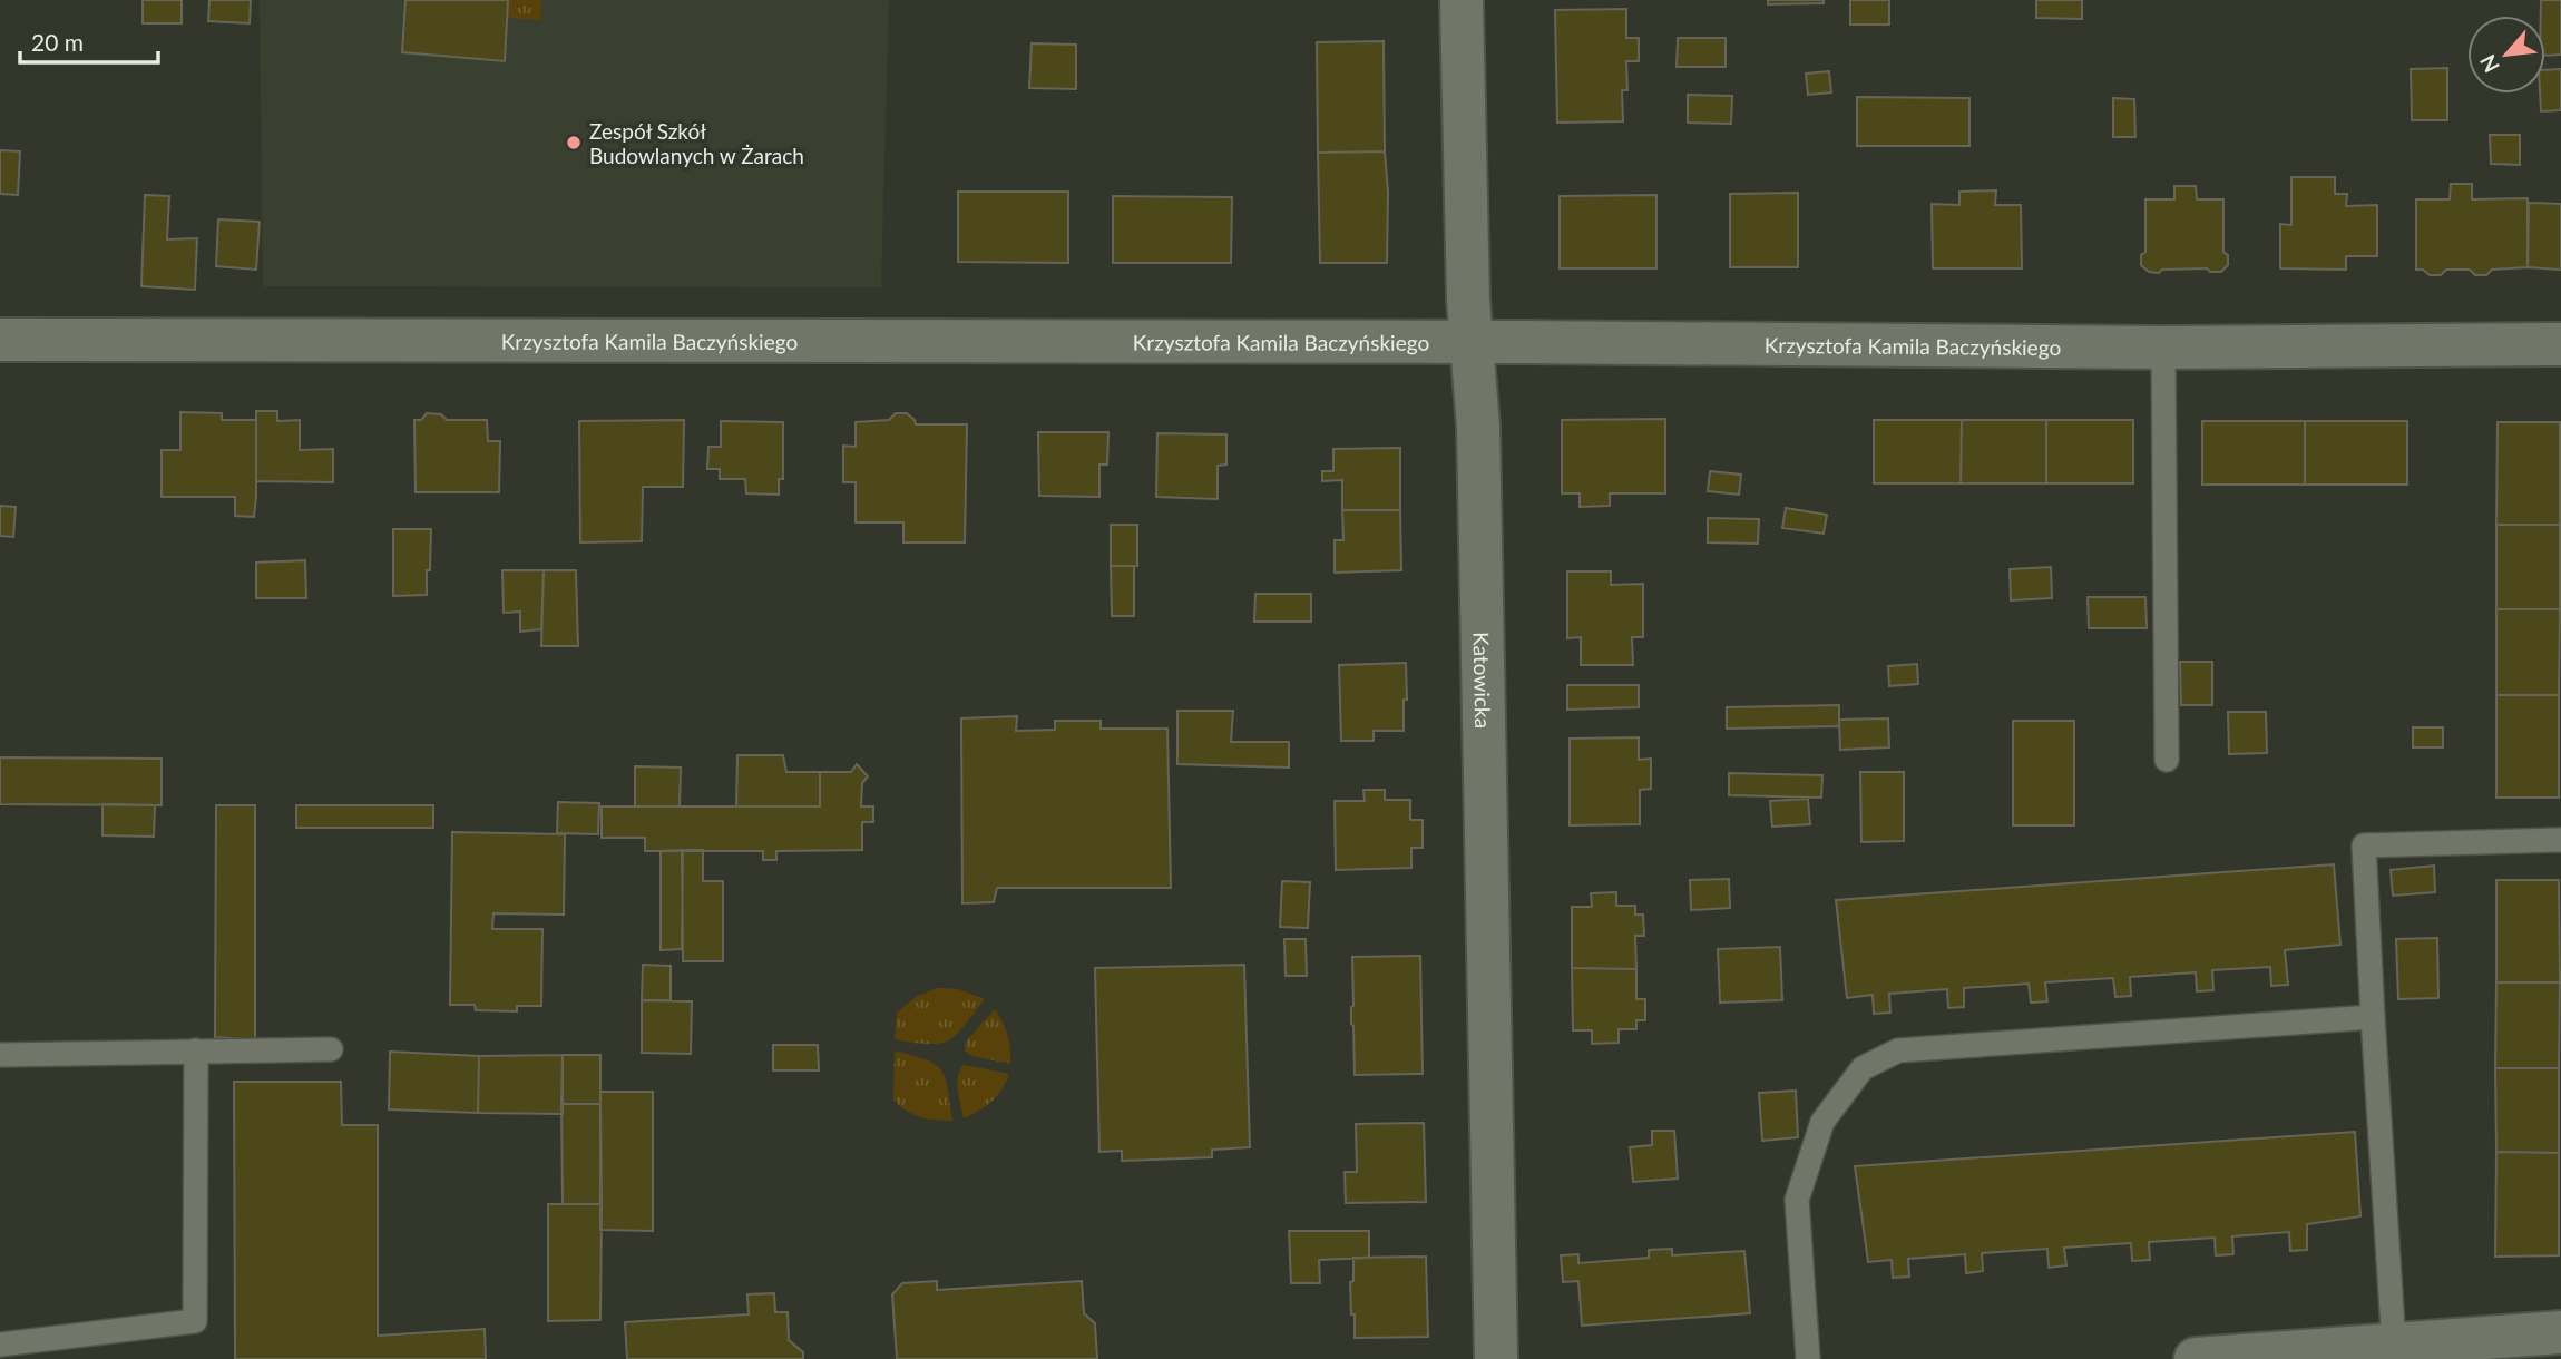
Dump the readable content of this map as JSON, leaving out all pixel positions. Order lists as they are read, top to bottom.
{
  "streets": {
    "street": ["Krzysztofa Kamila Baczyńskiego", "Katowicka"]
  },
  "crossings": [
    ["Krzysztofa Kamila Baczyńskiego", "Katowicka"]
  ],
  "places": ["Zespół Szkół Budowlanych w Żarach"],
  "scale_bar": "20 m",
  "north": "bottom left"
}
